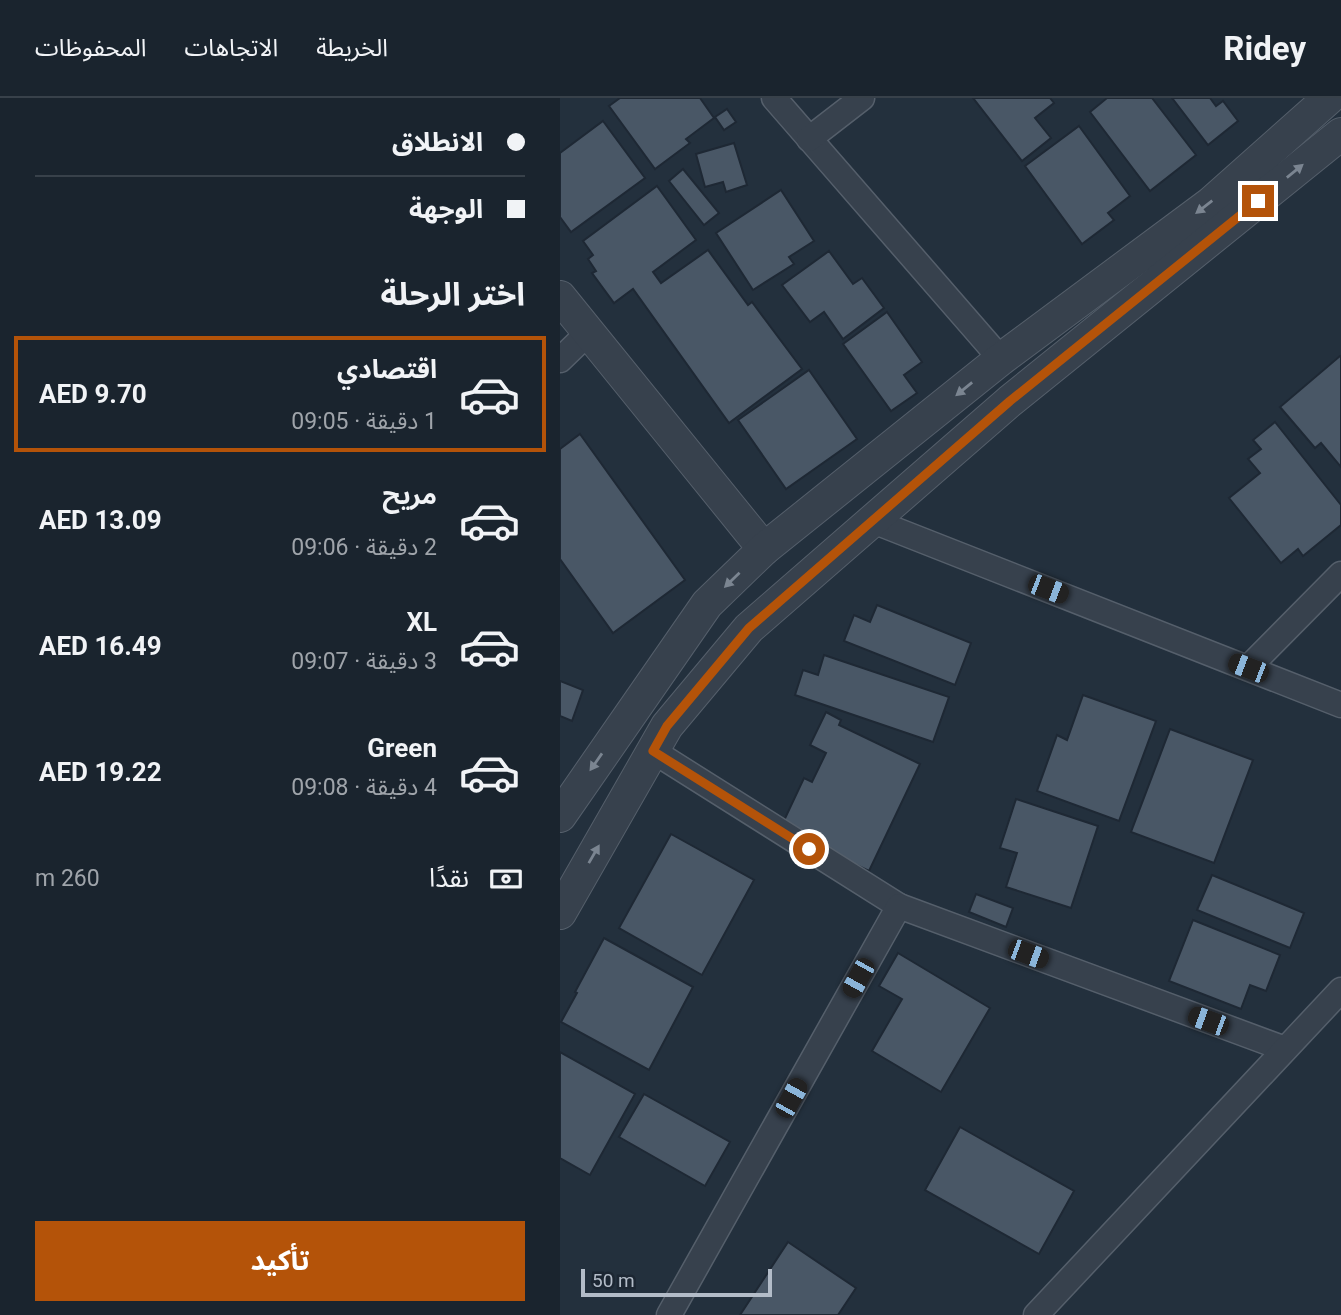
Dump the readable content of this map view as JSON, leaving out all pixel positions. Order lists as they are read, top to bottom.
{
  "scale_bar": "50 m",
  "page": {
    "header": "Ridey",
    "nav": ["الخريطة", "الاتجاهات", "المحفوظات"],
    "banner": ["الانطلاق", "الوجهة"],
    "heading": "اختر الرحلة",
    "list": [
      {
        "name": "اقتصادي",
        "note": "1 دقيقة · 09:05",
        "value": "AED 9.70"
      },
      {
        "name": "مريح",
        "note": "2 دقيقة · 09:06",
        "value": "AED 13.09"
      },
      {
        "name": "XL",
        "note": "3 دقيقة · 09:07",
        "value": "AED 16.49"
      },
      {
        "name": "Green",
        "note": "4 دقيقة · 09:08",
        "value": "AED 19.22"
      }
    ],
    "pay": ["نقدًا", "260 m"],
    "buttons": "تأكيد",
    "scale": "50 m"
  }
}
